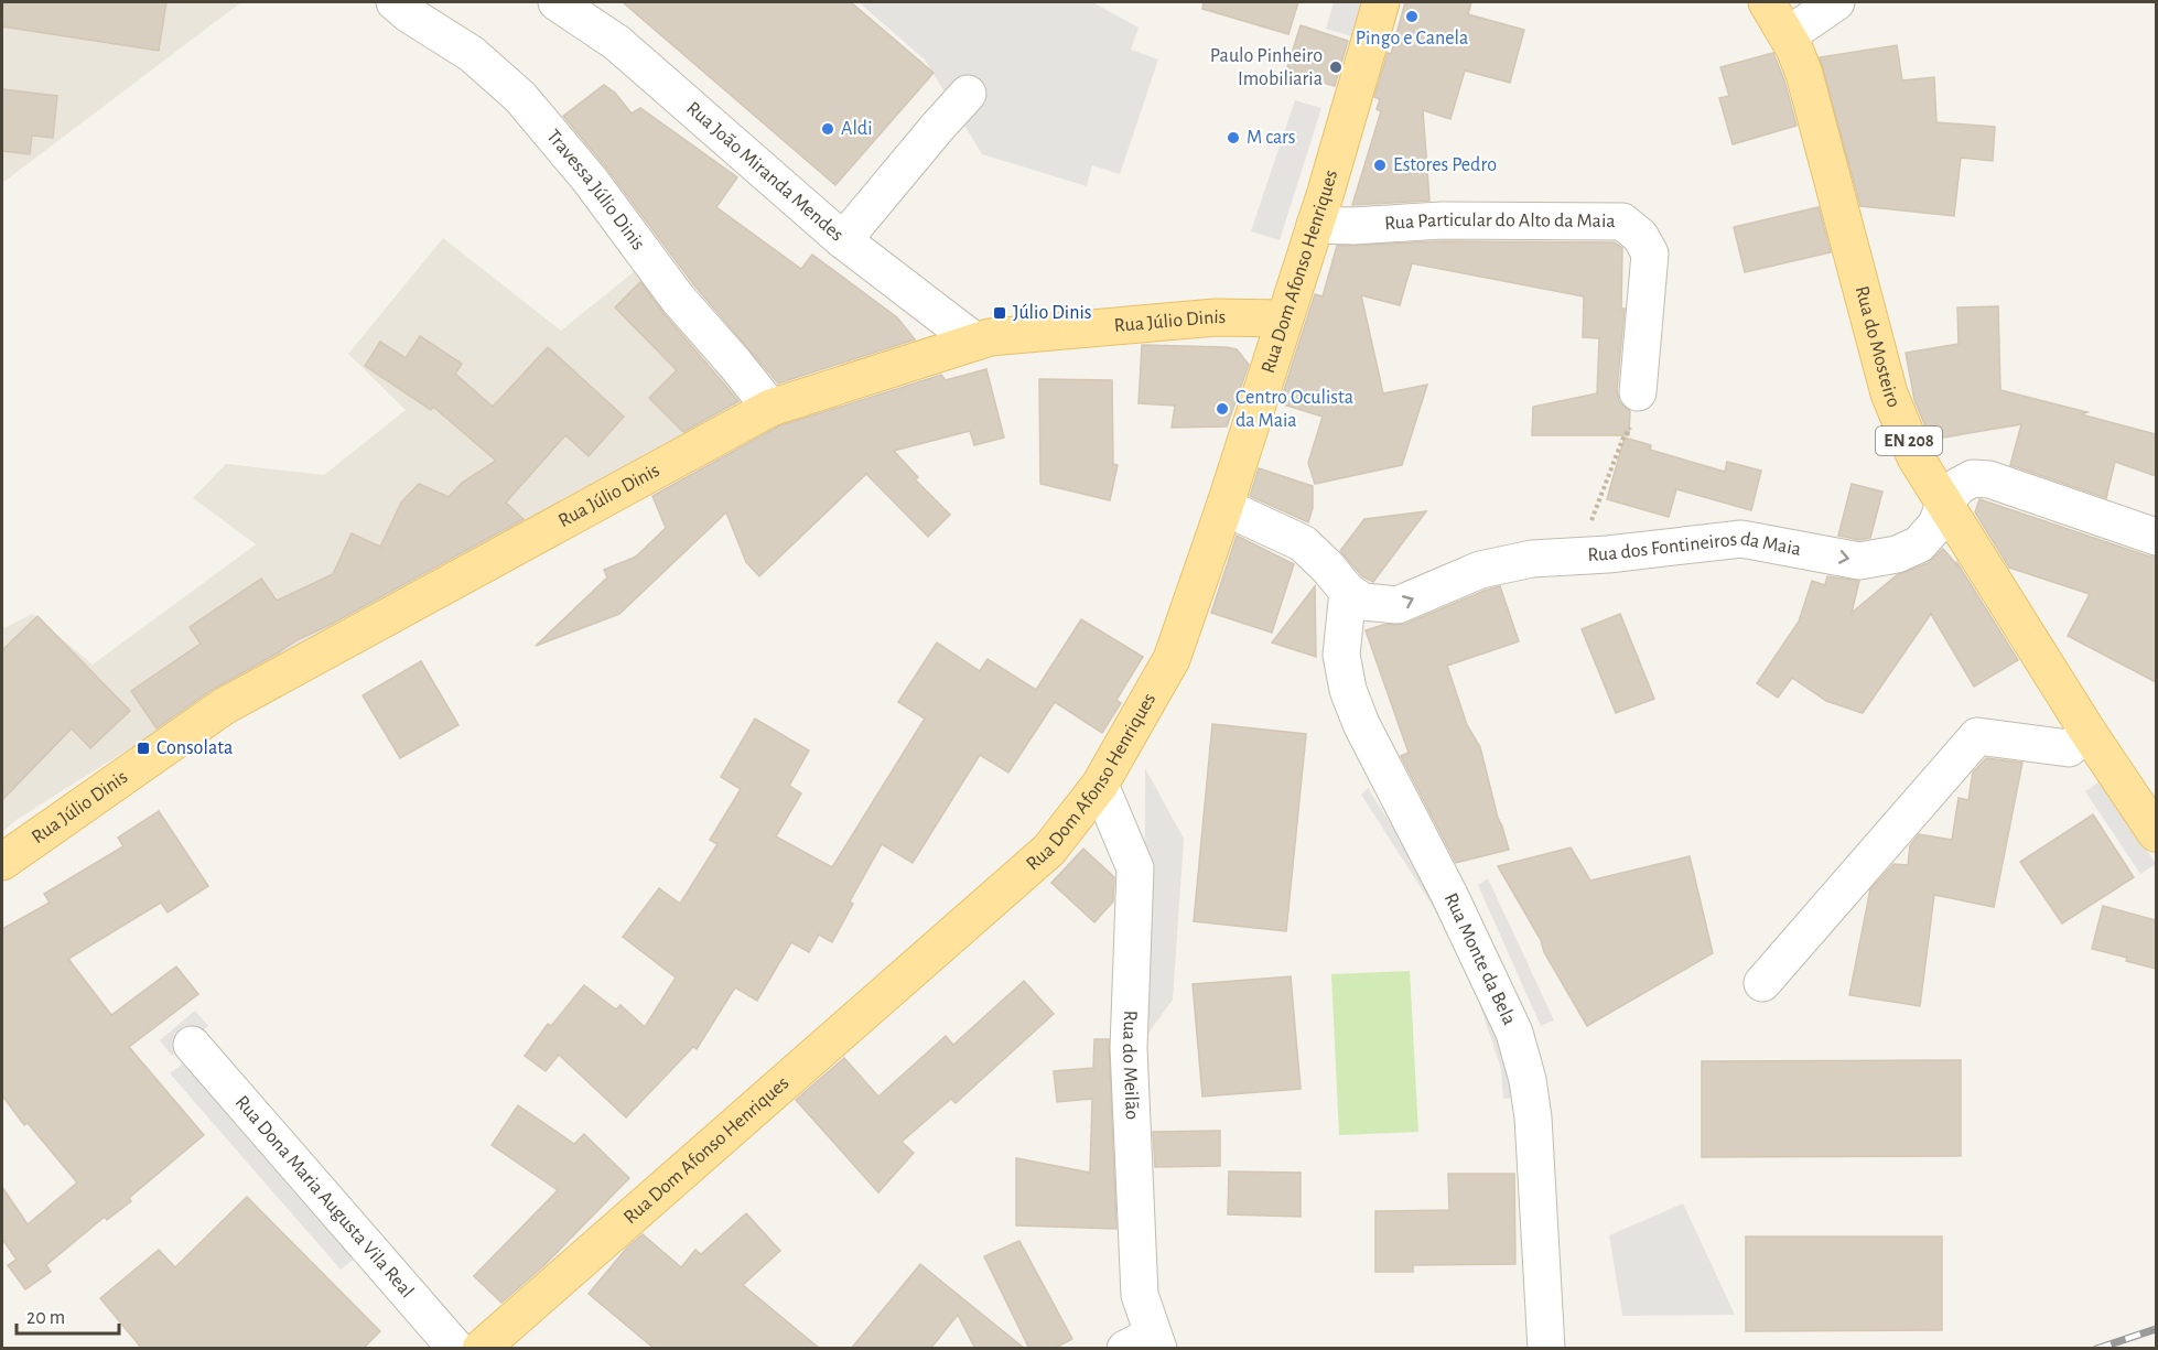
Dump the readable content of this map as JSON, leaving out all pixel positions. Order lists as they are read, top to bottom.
{
  "streets": {
    "main road": [
      "Rua Dom Afonso Henriques",
      "Rua Júlio Dinis",
      "Rua do Mosteiro",
      "EN 208"
    ],
    "street": [
      "Rua João Miranda Mendes",
      "Travessa Júlio Dinis",
      "Rua Particular do Alto da Maia",
      "Rua dos Fontineiros da Maia",
      "Rua Monte da Bela",
      "Rua do Meilão",
      "Rua Dona Maria Augusta Vila Real"
    ]
  },
  "crossings": [
    ["Rua João Miranda Mendes", "Rua Júlio Dinis"],
    ["Travessa Júlio Dinis", "Rua Júlio Dinis"],
    ["Rua Particular do Alto da Maia", "Rua Dom Afonso Henriques"],
    ["Rua Dom Afonso Henriques", "Rua Júlio Dinis"],
    ["Rua Dom Afonso Henriques", "Rua do Meilão"],
    ["Rua do Mosteiro", "Rua dos Fontineiros da Maia"],
    ["Rua dos Fontineiros da Maia", "Rua Monte da Bela"]
  ],
  "one_way": ["Rua dos Fontineiros da Maia"],
  "places": {
    "other": [
      "Pingo e Canela",
      "Paulo Pinheiro Imobiliaria",
      "Aldi",
      "M cars",
      "Estores Pedro",
      "Centro Oculista da Maia"
    ],
    "transit": ["Júlio Dinis", "Consolata"]
  },
  "scale_bar": "20 m"
}
